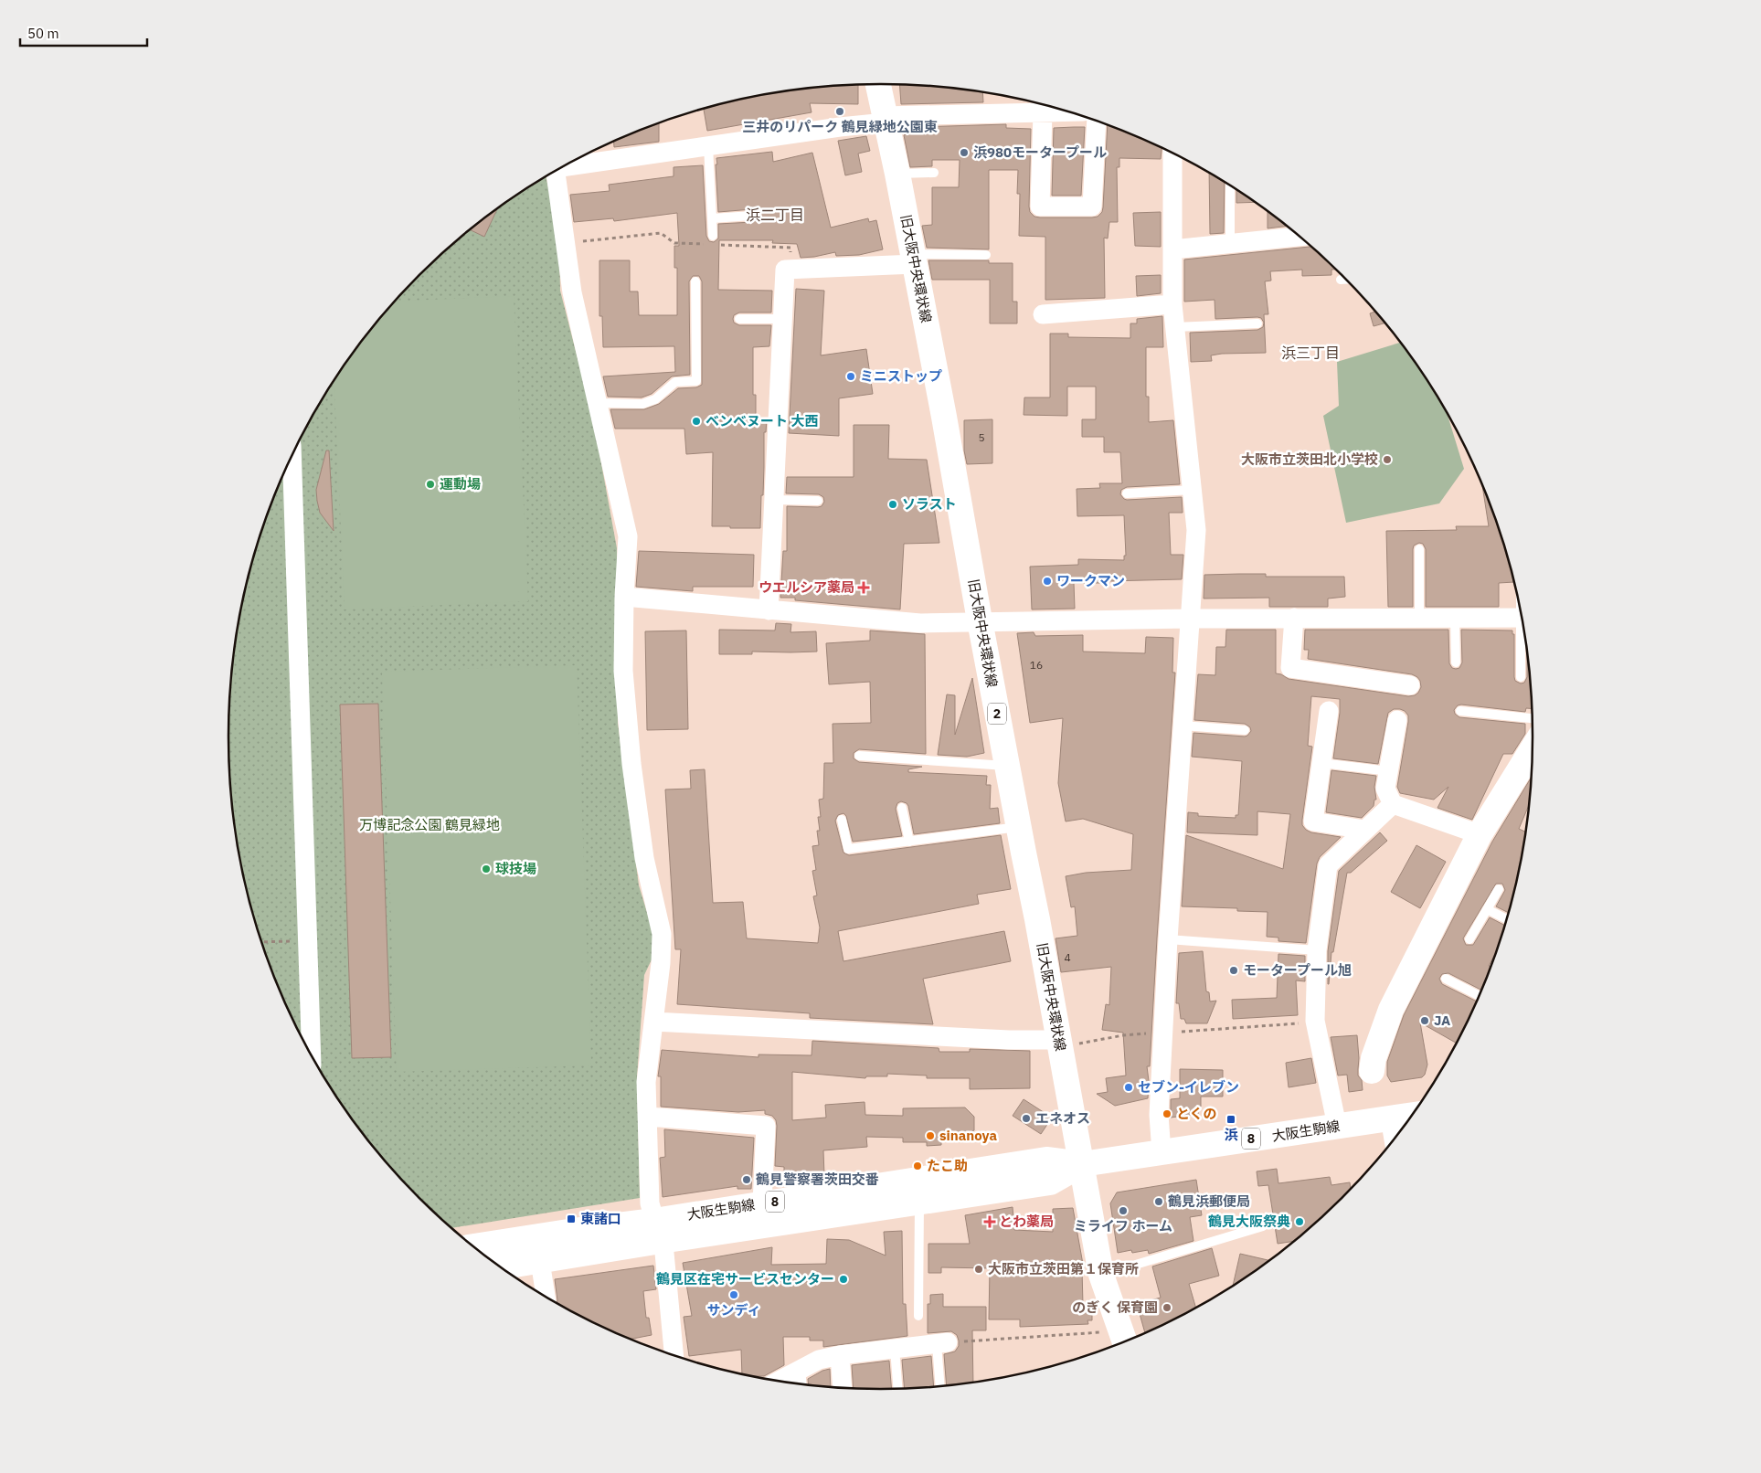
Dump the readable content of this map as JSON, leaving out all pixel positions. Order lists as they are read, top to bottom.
{
  "streets": {
    "main road": [
      "旧大阪中央環状線",
      "2",
      "大阪生駒線",
      "8"
    ]
  },
  "crossings": [
    ["旧大阪中央環状線", "大阪生駒線"]
  ],
  "districts": ["浜二丁目", "浜三丁目"],
  "parks": ["万博記念公園 鶴見緑地"],
  "places": {
    "other": [
      "三井のリパーク 鶴見緑地公園東",
      "浜980モータープール",
      "ミニストップ",
      "ベンベヌート 大西",
      "大阪市立茨田北小学校",
      "運動場",
      "ソラスト",
      "ワークマン",
      "球技場",
      "モータープール旭",
      "JA",
      "セブン-イレブン",
      "とくの",
      "エネオス",
      "sinanoya",
      "たこ助",
      "鶴見警察署茨田交番",
      "鶴見浜郵便局",
      "ミライフ ホーム",
      "鶴見大阪祭典",
      "大阪市立茨田第１保育所",
      "鶴見区在宅サービスセンター",
      "サンディ",
      "のぎく 保育園"
    ],
    "health": ["ウエルシア薬局", "とわ薬局"],
    "transit": ["浜", "東諸口"]
  },
  "house_numbers": ["5", "16", "4"],
  "scale_bar": "50 m"
}
